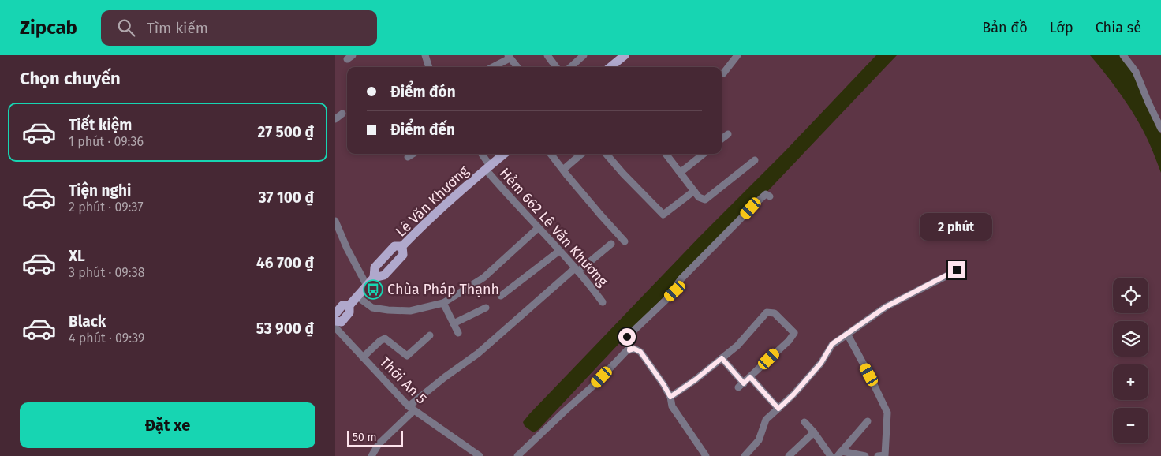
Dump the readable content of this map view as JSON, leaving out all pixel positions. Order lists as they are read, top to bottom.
{
  "streets": {
    "main road": ["Lê Văn Khương"],
    "street": ["Hẻm 662 Lê Văn Khương", "Thới An 5"]
  },
  "crossings": [
    ["Lê Văn Khương", "Hẻm 662 Lê Văn Khương"]
  ],
  "places": {
    "bus stop": ["Chùa Pháp Thạnh"]
  },
  "scale_bar": "50 m",
  "page": {
    "header": "Zipcab",
    "search": "Tìm kiếm",
    "nav": ["Bản đồ", "Lớp", "Chia sẻ"],
    "heading": "Chọn chuyến",
    "banner": ["Điểm đón", "Điểm đến"],
    "list": [
      {
        "name": "Tiết kiệm",
        "note": "1 phút · 09:36",
        "value": "27 500 ₫"
      },
      {
        "name": "Tiện nghi",
        "note": "2 phút · 09:37",
        "value": "37 100 ₫"
      },
      {
        "name": "XL",
        "note": "3 phút · 09:38",
        "value": "46 700 ₫"
      },
      {
        "name": "Black",
        "note": "4 phút · 09:39",
        "value": "53 900 ₫"
      }
    ],
    "bubble": "2 phút",
    "map_buttons": ["+", "−"],
    "buttons": "Đặt xe",
    "scale": "50 m"
  }
}
